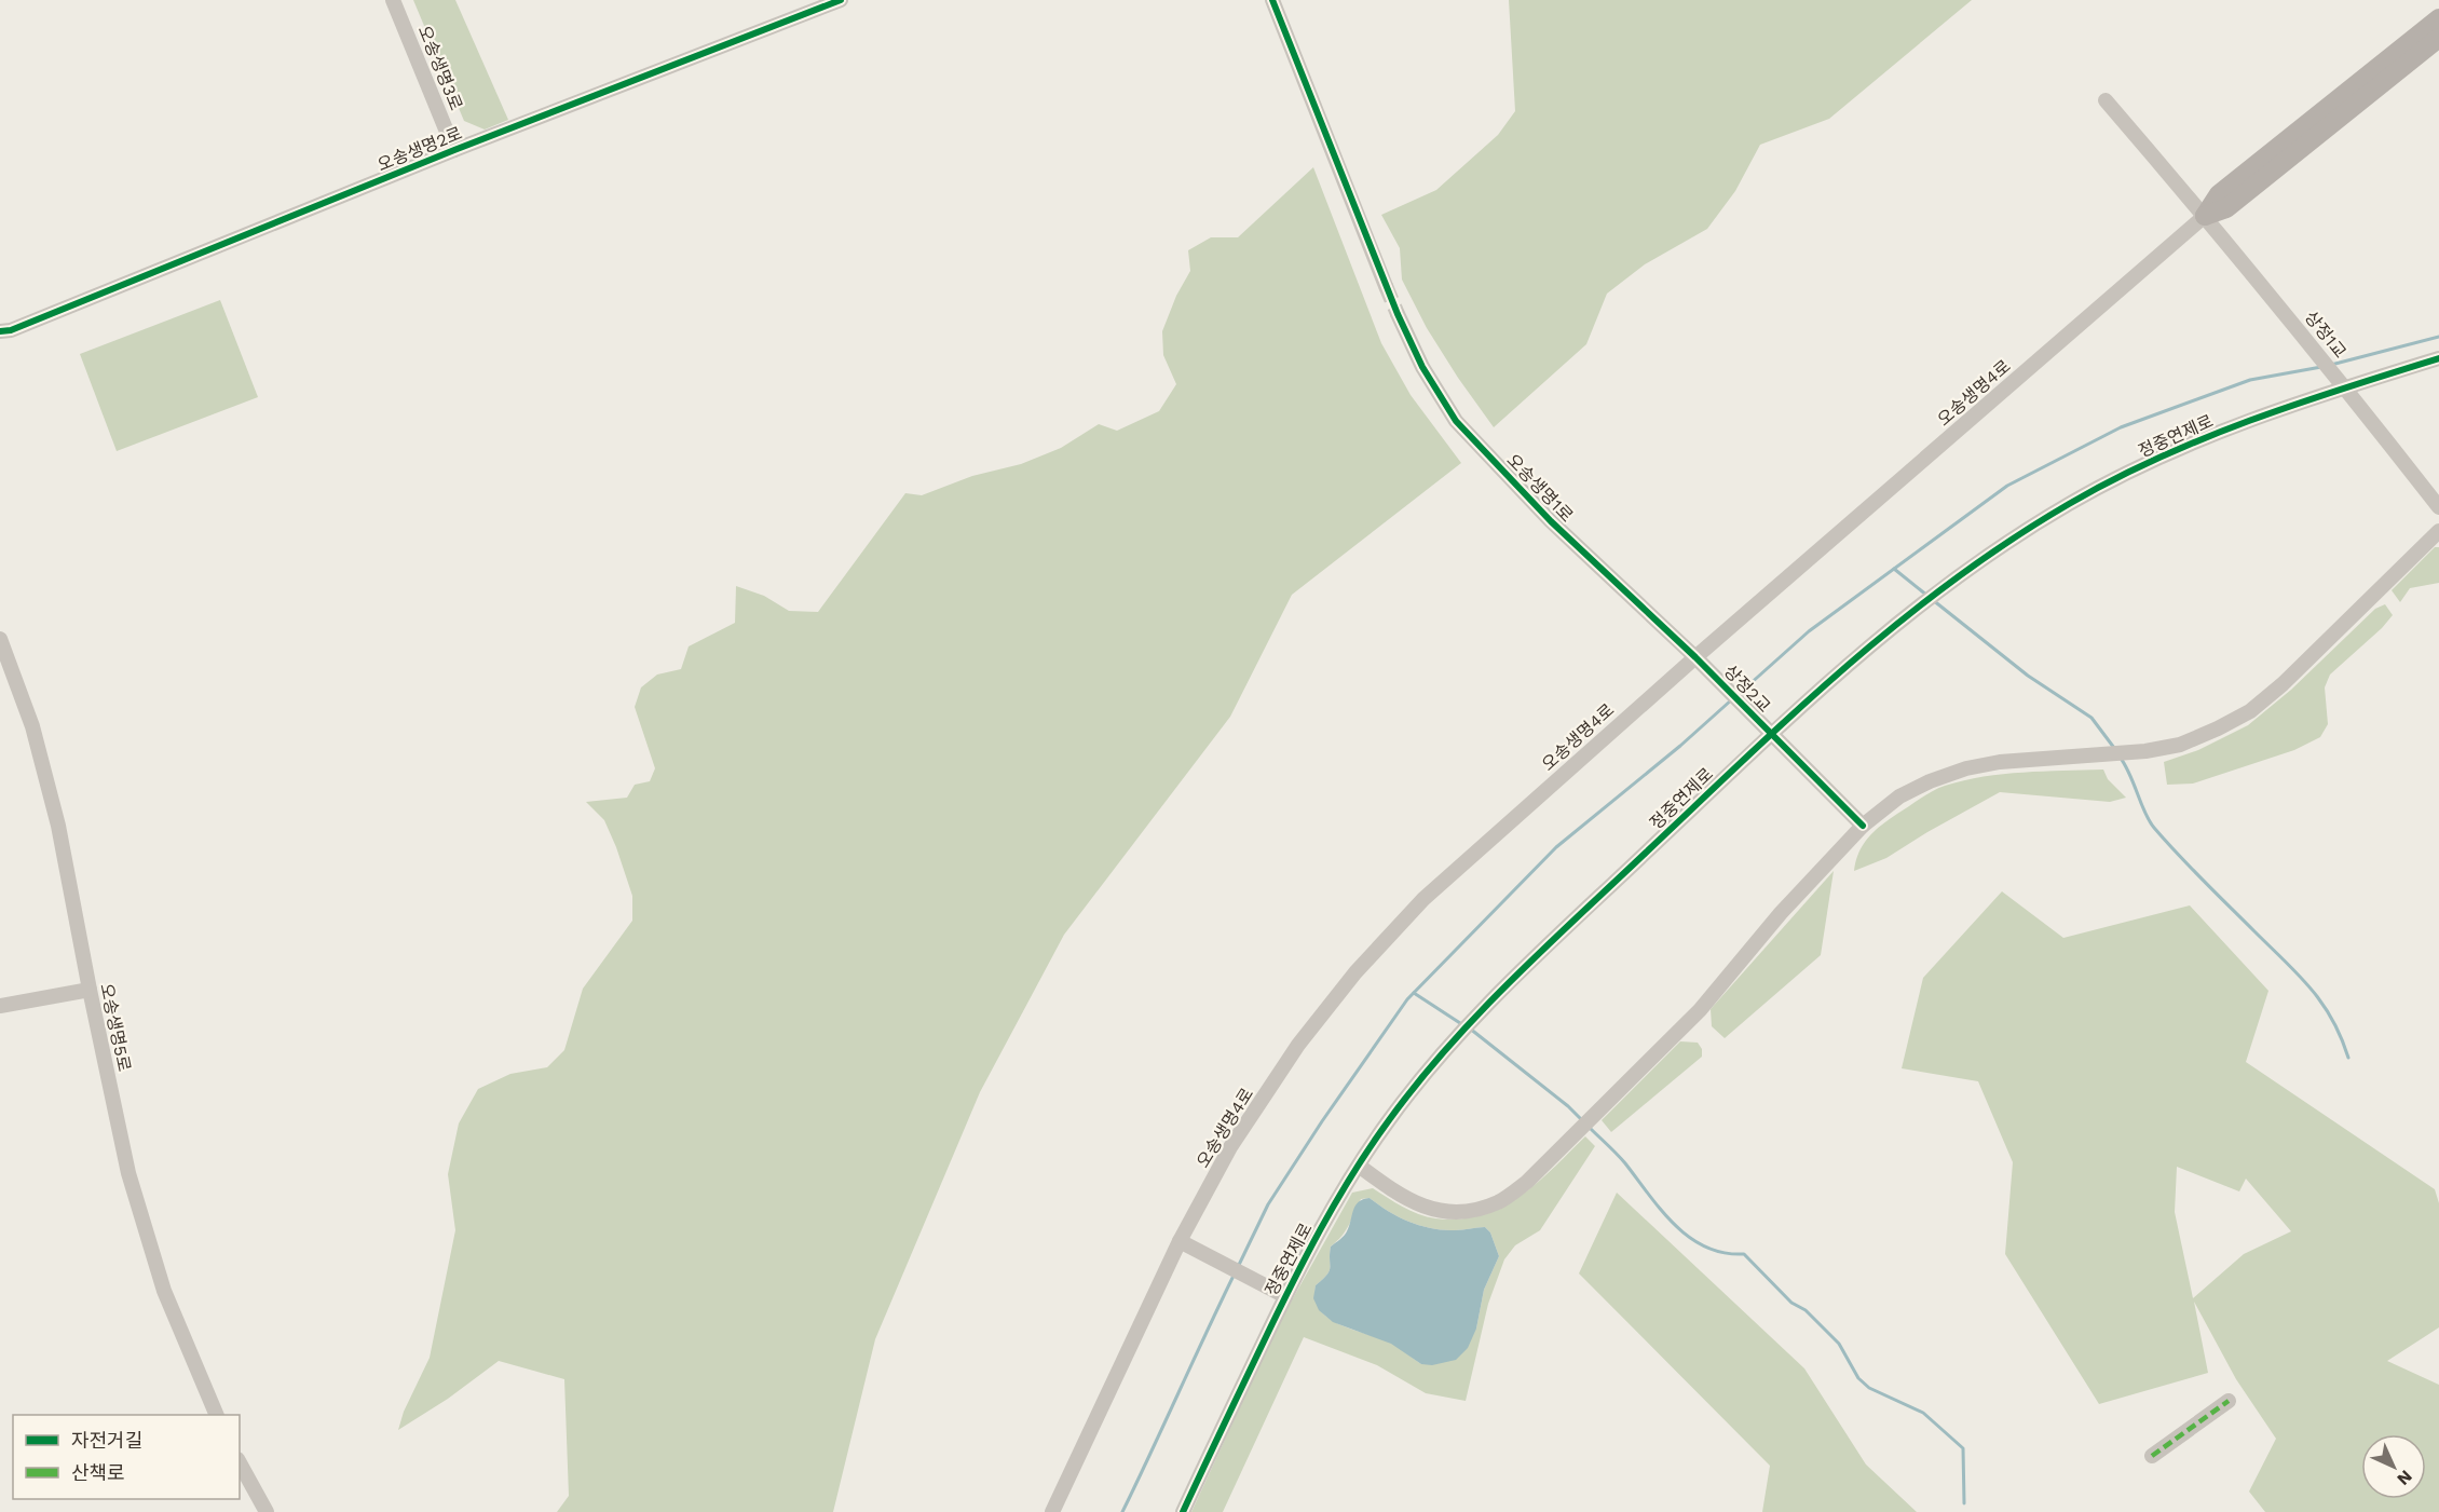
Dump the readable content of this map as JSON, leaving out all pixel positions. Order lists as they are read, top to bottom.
{
  "streets": {
    "street": [
      "오송생명3로",
      "오송생명2로",
      "상정1교",
      "오송생명4로",
      "정중연제로",
      "오송생명1로",
      "상정2교",
      "오송생명5로"
    ]
  },
  "crossings": [
    ["오송생명3로", "오송생명2로"],
    ["상정1교", "오송생명4로"],
    ["상정1교", "정중연제로"],
    ["오송생명4로", "오송생명1로"],
    ["정중연제로", "상정2교"],
    ["오송생명1로", "상정2교"]
  ],
  "legend": ["자전거길", "산책로"],
  "north": "bottom right"
}
